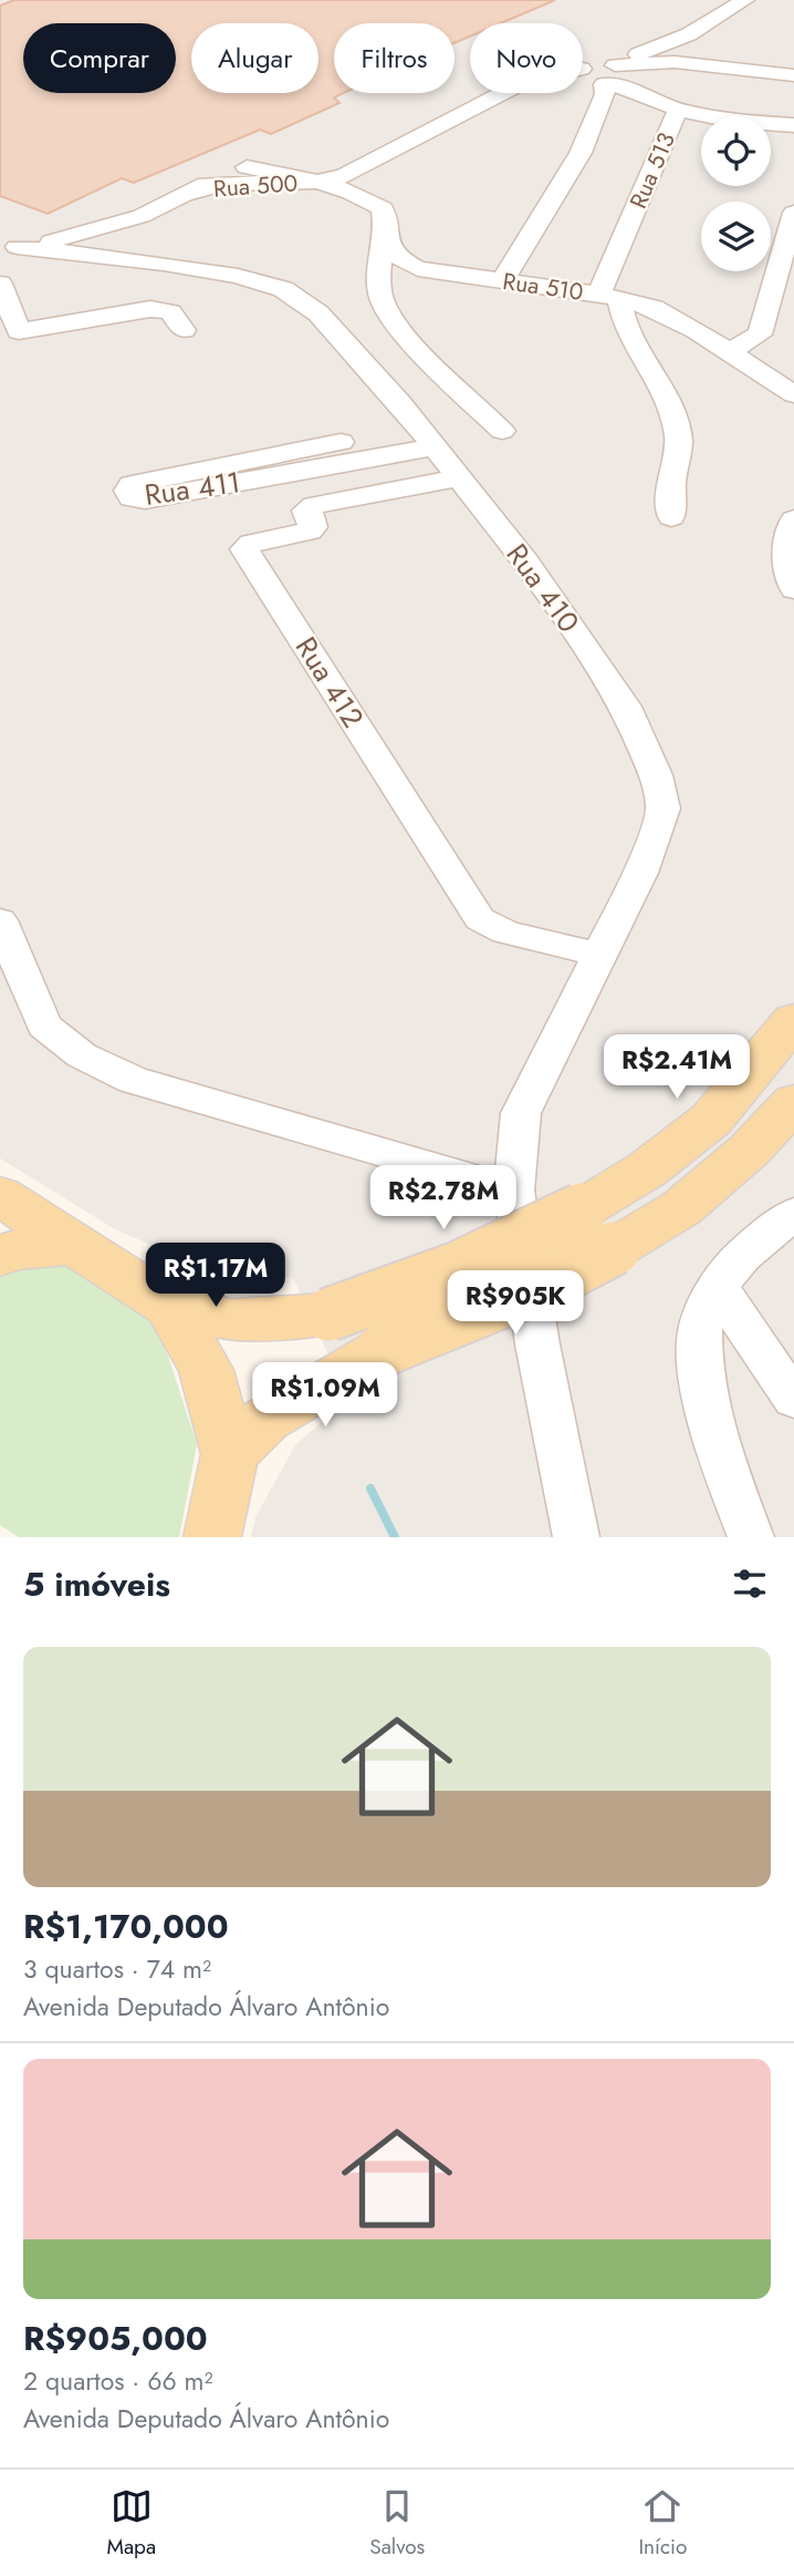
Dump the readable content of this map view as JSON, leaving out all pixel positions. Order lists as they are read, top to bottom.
{
  "streets": {
    "lane": [
      "Rua 513",
      "Rua 500",
      "Rua 510",
      "Rua 411",
      "Rua 410",
      "Rua 412"
    ]
  },
  "crossings": [
    ["Rua 513", "Rua 500"],
    ["Rua 513", "Rua 510"],
    ["Rua 500", "Rua 510"],
    ["Rua 411", "Rua 410"],
    ["Rua 410", "Rua 412"]
  ],
  "page": {
    "chip": [
      "Comprar",
      "Alugar",
      "Filtros",
      "Novo"
    ],
    "price": [
      "R$2.41M",
      "R$2.78M",
      "R$1.17M",
      "R$905K",
      "R$1.09M"
    ],
    "heading": "5 imóveis",
    "list": [
      {
        "name": "R$1,170,000",
        "note": "3 quartos · 74 m² · Avenida Deputado Álvaro Antônio"
      },
      {
        "name": "R$905,000",
        "note": "2 quartos · 66 m² · Avenida Deputado Álvaro Antônio"
      }
    ],
    "tabs": ["Mapa", "Salvos", "Início"]
  }
}
